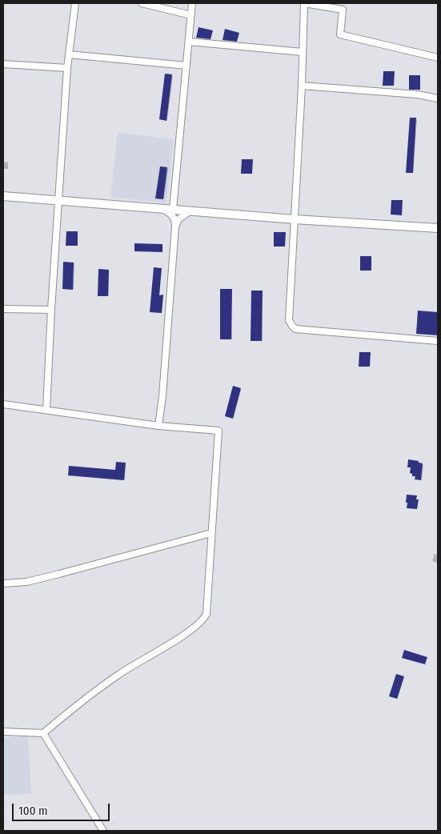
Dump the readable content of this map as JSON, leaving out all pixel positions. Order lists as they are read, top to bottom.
{
  "scale_bar": "100 m"
}
